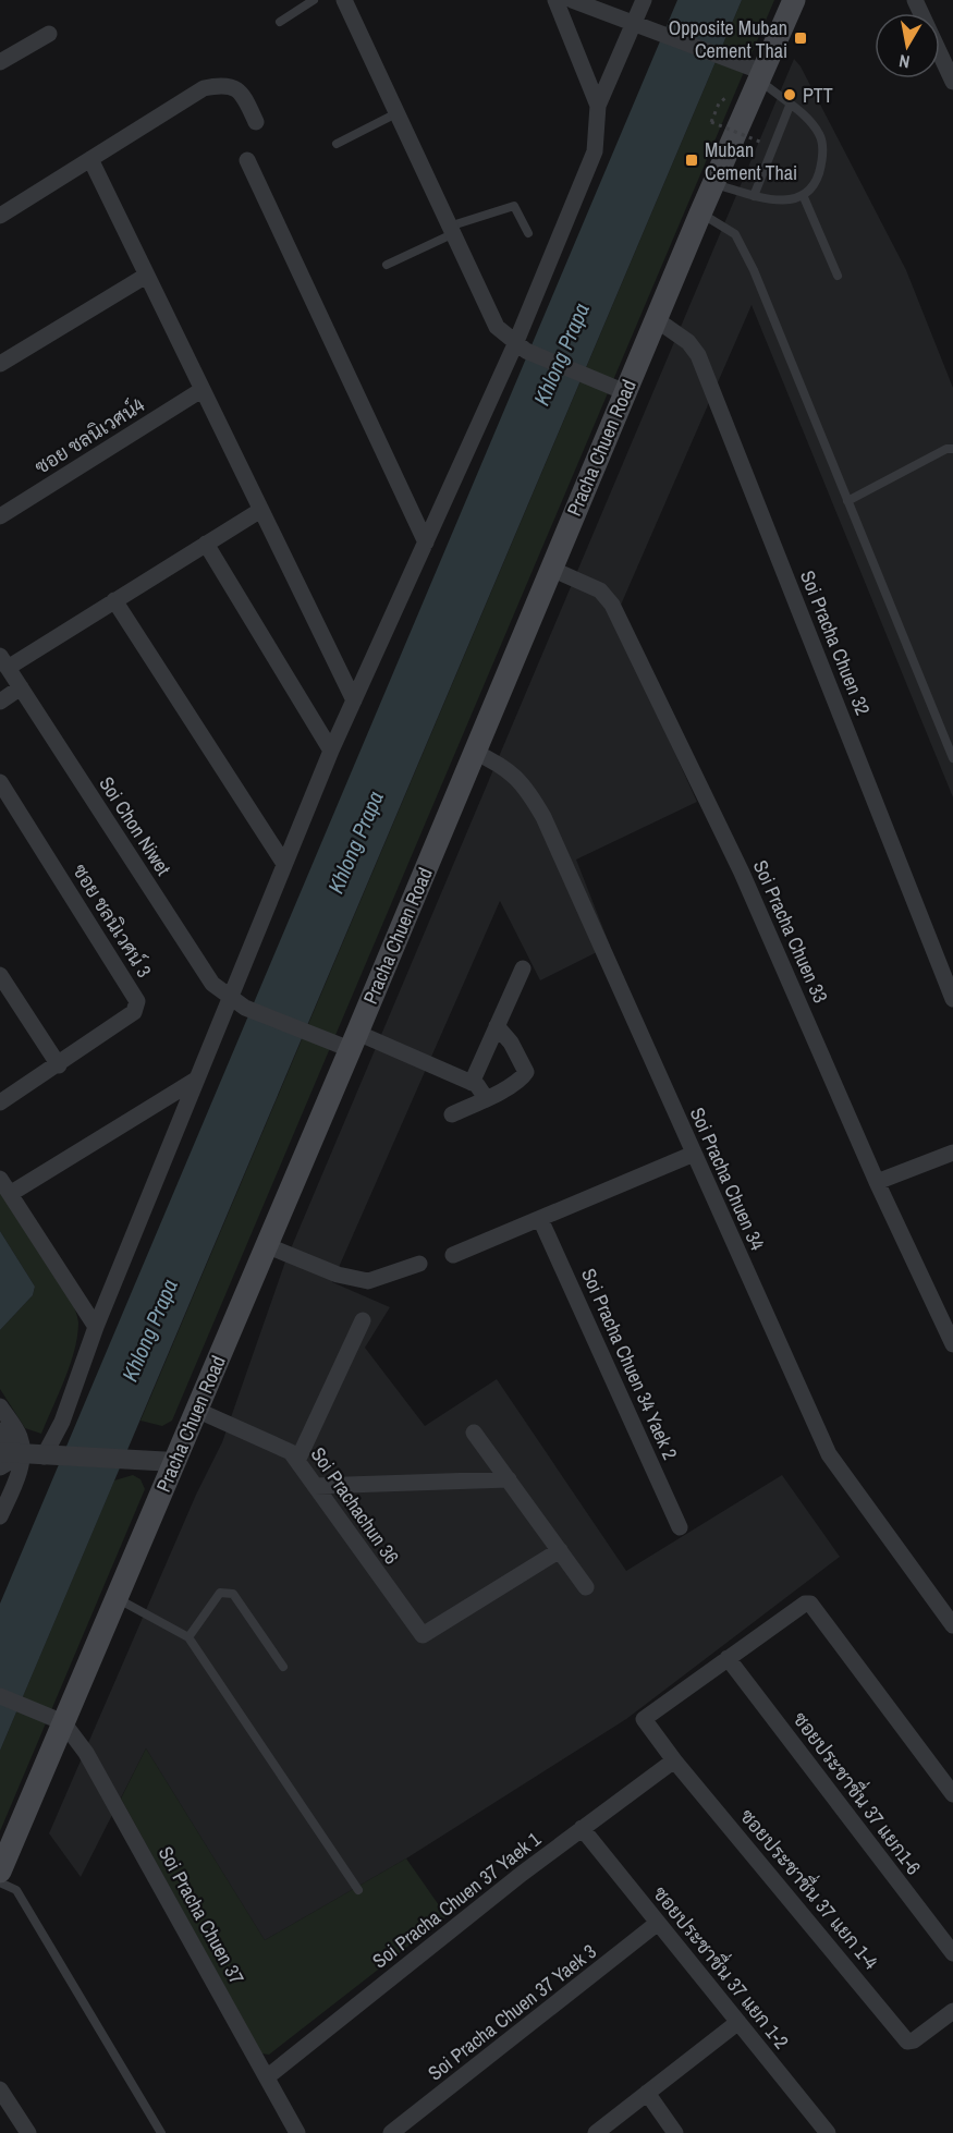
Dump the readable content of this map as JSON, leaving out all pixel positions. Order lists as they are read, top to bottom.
{
  "streets": {
    "main road": ["Pracha Chuen Road"],
    "street": [
      "ซอย ชลนิเวศน์4",
      "Soi Pracha Chuen 32",
      "Soi Chon Niwet",
      "ซอย ชลนิเวศน์ 3",
      "Soi Pracha Chuen 33",
      "Soi Pracha Chuen 34",
      "Soi Pracha Chuen 34 Yaek 2",
      "Soi Prachachun 36",
      "ซอยประชาชื่น 37 แยก1-6",
      "ซอยประชาชื่น 37 แยก 1-4",
      "Soi Pracha Chuen 37 Yaek 1",
      "Soi Pracha Chuen 37",
      "ซอยประชาชื่น 37 แยก 1-2",
      "Soi Pracha Chuen 37 Yaek 3"
    ]
  },
  "crossings": [
    ["Pracha Chuen Road", "Soi Pracha Chuen 32"],
    ["Pracha Chuen Road", "Soi Chon Niwet"],
    ["Pracha Chuen Road", "Soi Pracha Chuen 33"],
    ["Pracha Chuen Road", "Soi Pracha Chuen 34"],
    ["Pracha Chuen Road", "Soi Prachachun 36"],
    ["Pracha Chuen Road", "Soi Pracha Chuen 37"],
    ["ซอยประชาชื่น 37 แยก1-6", "ซอยประชาชื่น 37 แยก 1-4"],
    ["ซอยประชาชื่น 37 แยก 1-4", "Soi Pracha Chuen 37 Yaek 1"],
    ["Soi Pracha Chuen 37 Yaek 1", "Soi Pracha Chuen 37"],
    ["Soi Pracha Chuen 37 Yaek 1", "ซอยประชาชื่น 37 แยก 1-2"],
    ["ซอยประชาชื่น 37 แยก 1-2", "Soi Pracha Chuen 37 Yaek 3"]
  ],
  "water": ["Khlong Prapa"],
  "places": {
    "transit": ["Opposite Muban Cement Thai", "Muban Cement Thai"],
    "other": ["PTT"]
  },
  "north": "bottom"
}
